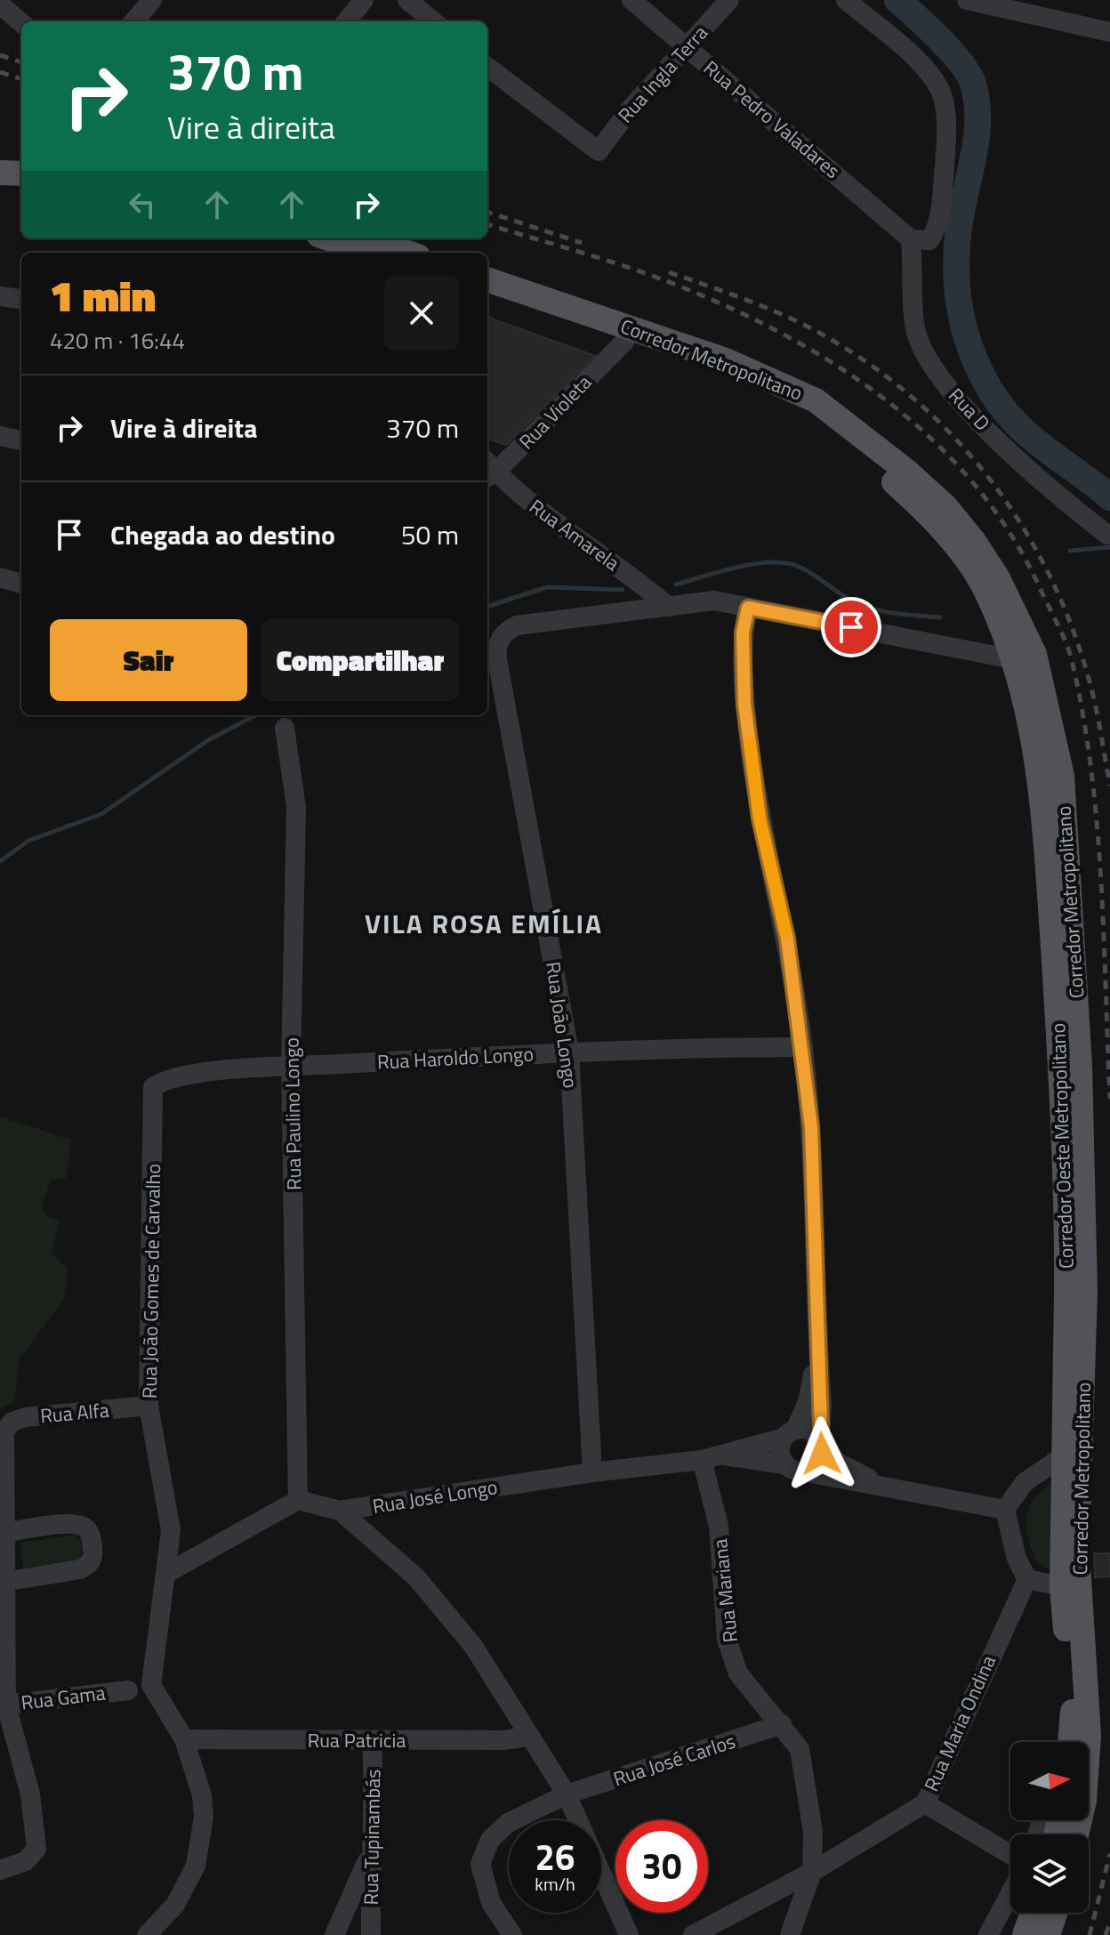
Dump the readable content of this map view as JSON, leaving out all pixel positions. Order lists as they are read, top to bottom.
{
  "streets": {
    "main road": ["Corredor Metropolitano", "Corredor Oeste Metropolitano"],
    "street": [
      "Rua Ingla Terra",
      "Rua Pedro Valadares",
      "Rua D",
      "Rua Violeta",
      "Rua Amarela",
      "Rua João Longo",
      "Rua Haroldo Longo",
      "Rua Paulino Longo",
      "Rua João Gomes de Carvalho",
      "Rua Alfa",
      "Rua José Longo",
      "Rua Mariana",
      "Rua Gama",
      "Rua Maria Ondina",
      "Rua Patricia",
      "Rua José Carlos",
      "Rua Tupinambás"
    ]
  },
  "crossings": [
    ["Rua Ingla Terra", "Rua Pedro Valadares"],
    ["Rua Pedro Valadares", "Rua D"],
    ["Corredor Metropolitano", "Corredor Oeste Metropolitano"],
    ["Rua Violeta", "Rua Amarela"],
    ["Rua Violeta", "Corredor Oeste Metropolitano"],
    ["Rua Amarela", "Rua João Longo"],
    ["Rua João Longo", "Rua Haroldo Longo"],
    ["Rua João Longo", "Rua José Longo"],
    ["Rua Haroldo Longo", "Rua Paulino Longo"],
    ["Rua Haroldo Longo", "Rua João Gomes de Carvalho"],
    ["Rua Paulino Longo", "Rua José Longo"],
    ["Rua João Gomes de Carvalho", "Rua Alfa"],
    ["Rua João Gomes de Carvalho", "Rua Patricia"],
    ["Rua José Longo", "Rua Mariana"],
    ["Rua Mariana", "Rua Maria Ondina"],
    ["Rua Mariana", "Rua José Carlos"],
    ["Rua Patricia", "Rua Tupinambás"]
  ],
  "districts": ["VILA ROSA EMÍLIA"],
  "north": "right",
  "page": {
    "turn": ["370 m", "Vire à direita"],
    "heading": ["1 min", "420 m · 16:44"],
    "list": [
      {
        "name": "Vire à direita",
        "value": "370 m"
      },
      {
        "name": "Chegada ao destino",
        "value": "50 m"
      }
    ],
    "buttons": ["Sair", "Compartilhar"],
    "speed": "26 km/h",
    "limit": "30"
  }
}
